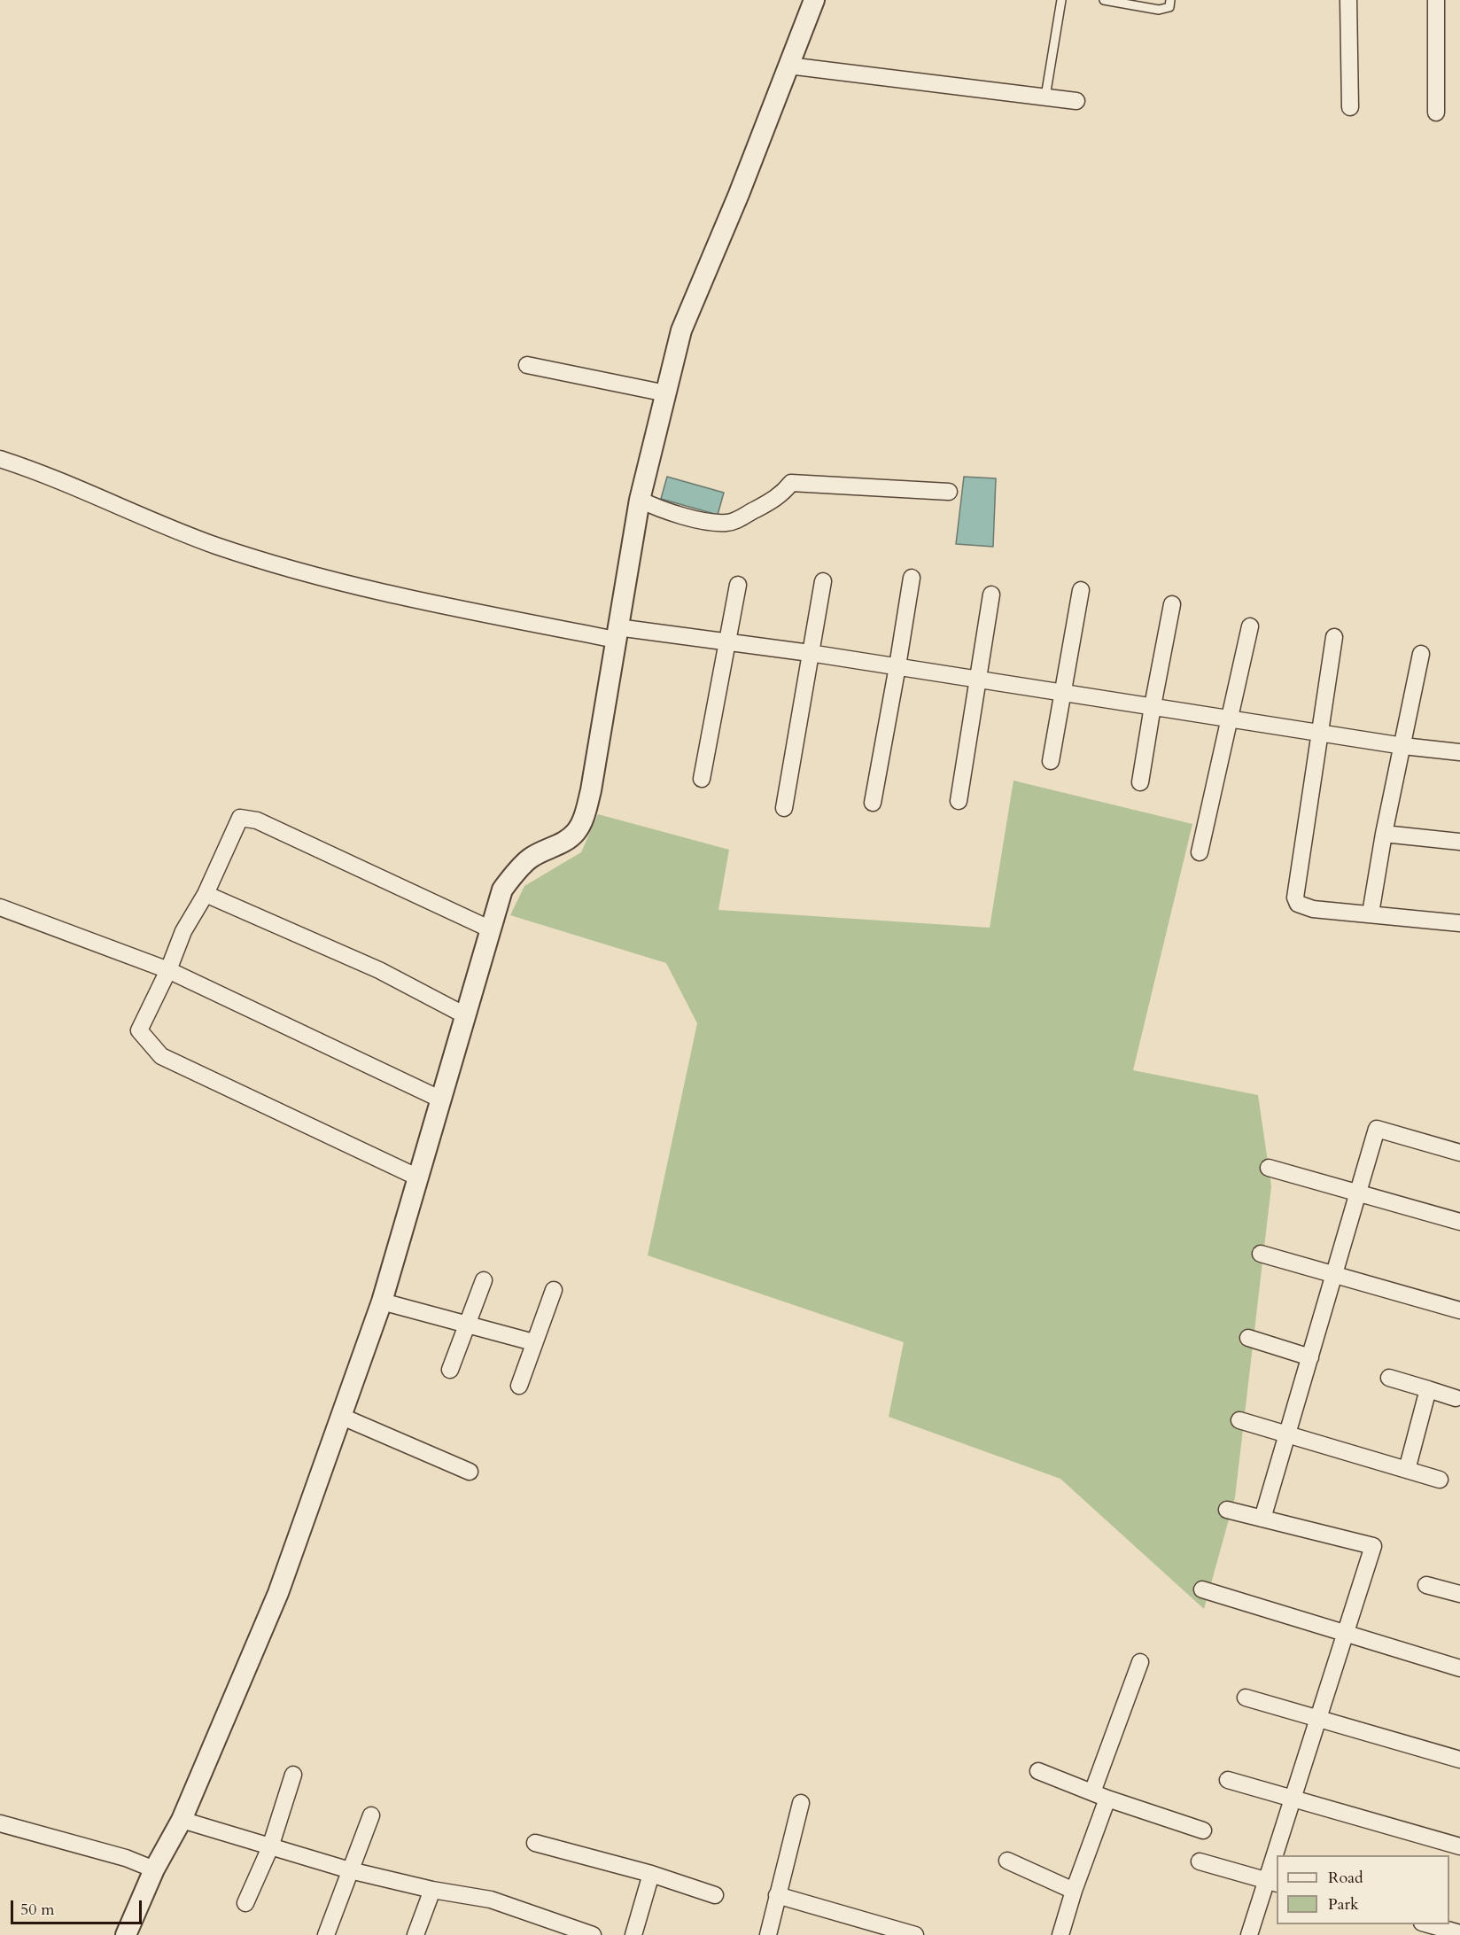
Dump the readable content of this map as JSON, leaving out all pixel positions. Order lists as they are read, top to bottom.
{
  "legend": ["Road", "Park"],
  "scale_bar": "50 m"
}
